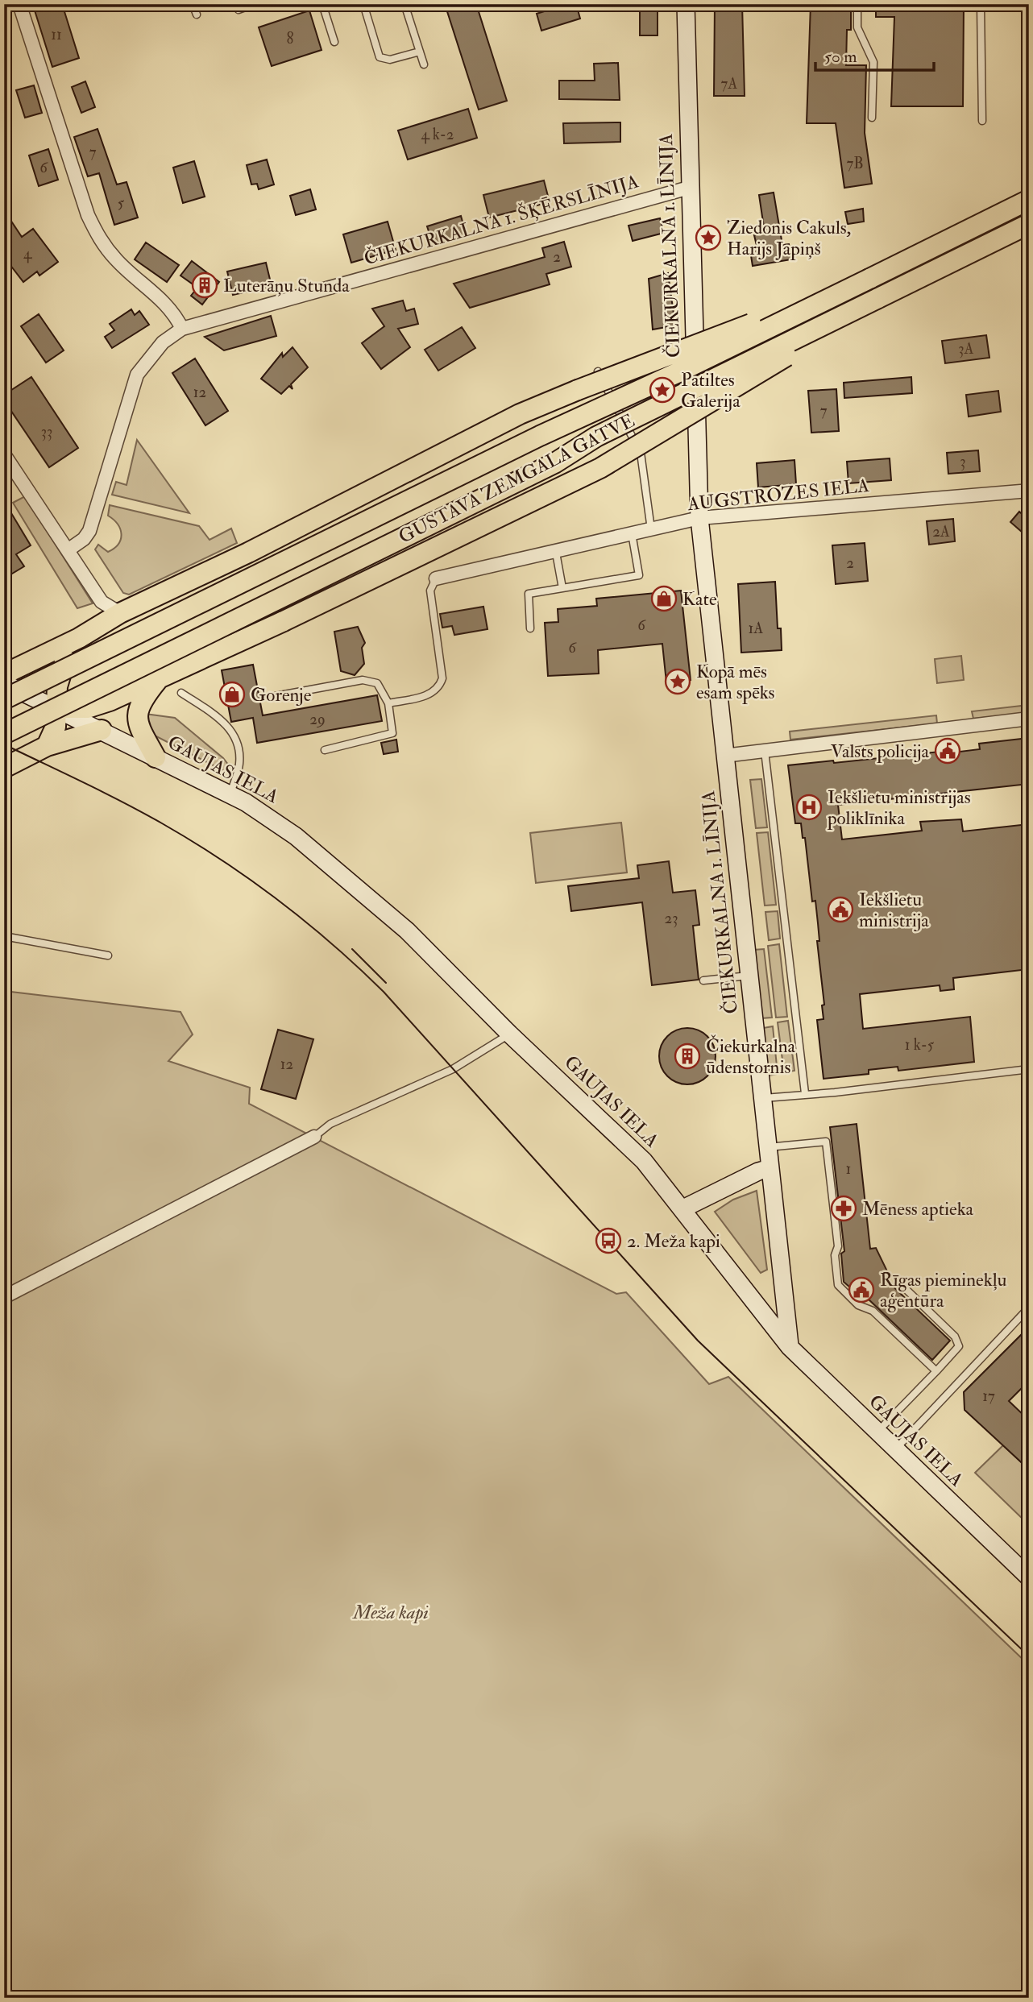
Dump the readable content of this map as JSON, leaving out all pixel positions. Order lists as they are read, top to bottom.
{
  "streets": {
    "main road": ["GUSTAVA ZEMGALA GATVE"],
    "street": [
      "ČIEKURKALNA 1. ŠĶĒRSLĪNIJA",
      "ČIEKURKALNA 1. LĪNIJA",
      "AUGSTROZES IELA",
      "GAUJAS IELA"
    ]
  },
  "crossings": [
    ["ČIEKURKALNA 1. ŠĶĒRSLĪNIJA", "ČIEKURKALNA 1. LĪNIJA"],
    ["ČIEKURKALNA 1. LĪNIJA", "AUGSTROZES IELA"],
    ["ČIEKURKALNA 1. LĪNIJA", "GAUJAS IELA"]
  ],
  "parks": ["Meža kapi"],
  "places": {
    "place": ["Ziedonis Cakuls, Harijs Japiņš", "Patiltes Galerija", "Kopā mēs esam spēks"],
    "building": ["Luterāņu Stunda", "Čiekurkalna ūdenstornis"],
    "shop": ["Kate", "Gorenje"],
    "public building": ["Valsts policija", "Iekšlietu ministrija", "Rīgas pieminekļu aģentūra"],
    "hospital": ["Iekšlietu ministrijas poliklīnika"],
    "pharmacy": ["Mēness aptieka"],
    "bus stop": ["2. Meža kapi"]
  },
  "house_numbers": [
    "11",
    "8",
    "7A",
    "4 k-2",
    "7",
    "7B",
    "6",
    "5",
    "4",
    "2",
    "3A",
    "12",
    "7",
    "33",
    "3",
    "2A",
    "2",
    "6",
    "1A",
    "6",
    "29",
    "23",
    "1 k-5",
    "12",
    "1",
    "17"
  ],
  "scale_bar": "50 m"
}
